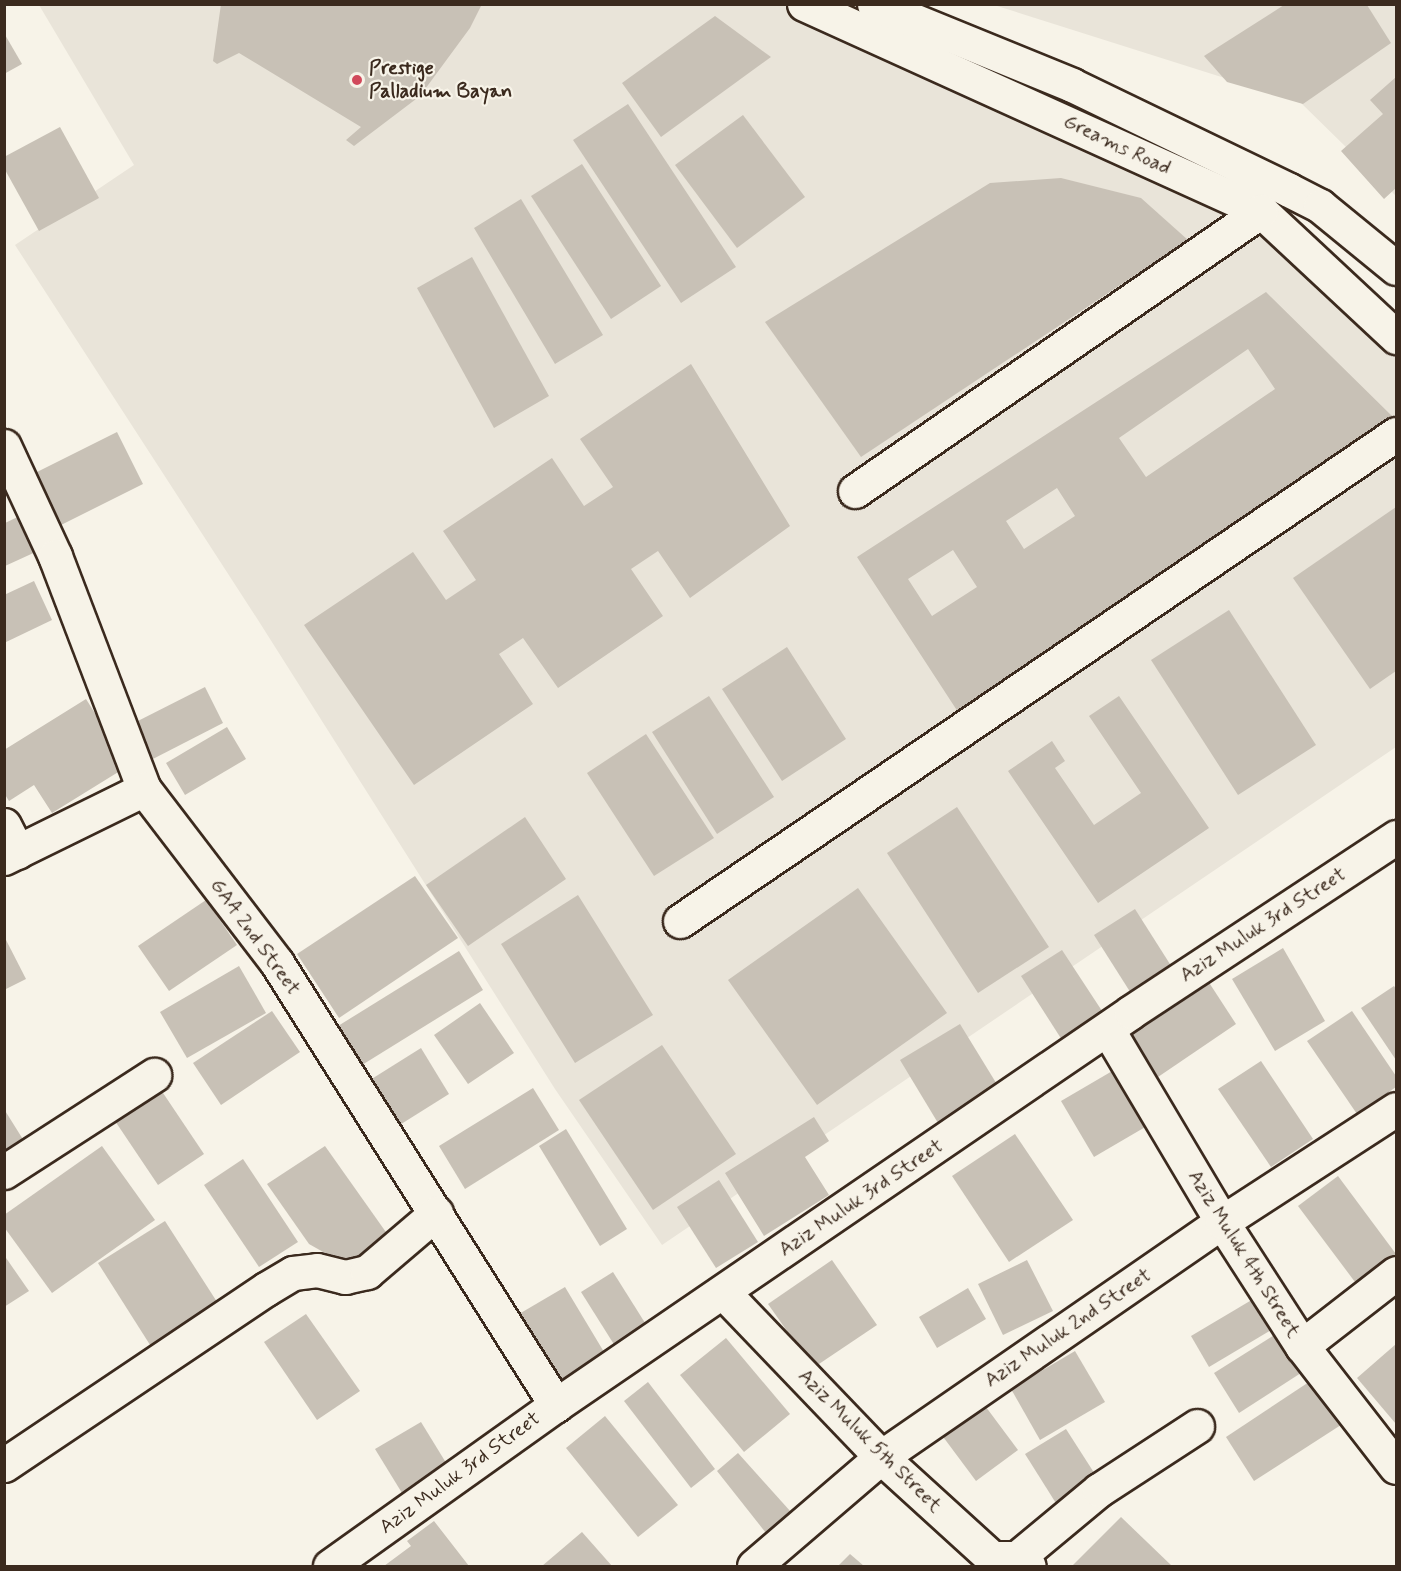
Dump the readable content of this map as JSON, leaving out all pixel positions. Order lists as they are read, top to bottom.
{
  "streets": {
    "street": [
      "Greams Road",
      "Aziz Muluk 3rd Street",
      "GAA 2nd Street",
      "Aziz Muluk 4th Street",
      "Aziz Muluk 2nd Street",
      "Aziz Muluk 5th Street"
    ]
  },
  "crossings": [
    ["Aziz Muluk 3rd Street", "GAA 2nd Street"],
    ["Aziz Muluk 3rd Street", "Aziz Muluk 4th Street"],
    ["Aziz Muluk 3rd Street", "Aziz Muluk 5th Street"],
    ["Aziz Muluk 4th Street", "Aziz Muluk 2nd Street"],
    ["Aziz Muluk 2nd Street", "Aziz Muluk 5th Street"]
  ],
  "places": ["Prestige Palladium Bayan"]
}
